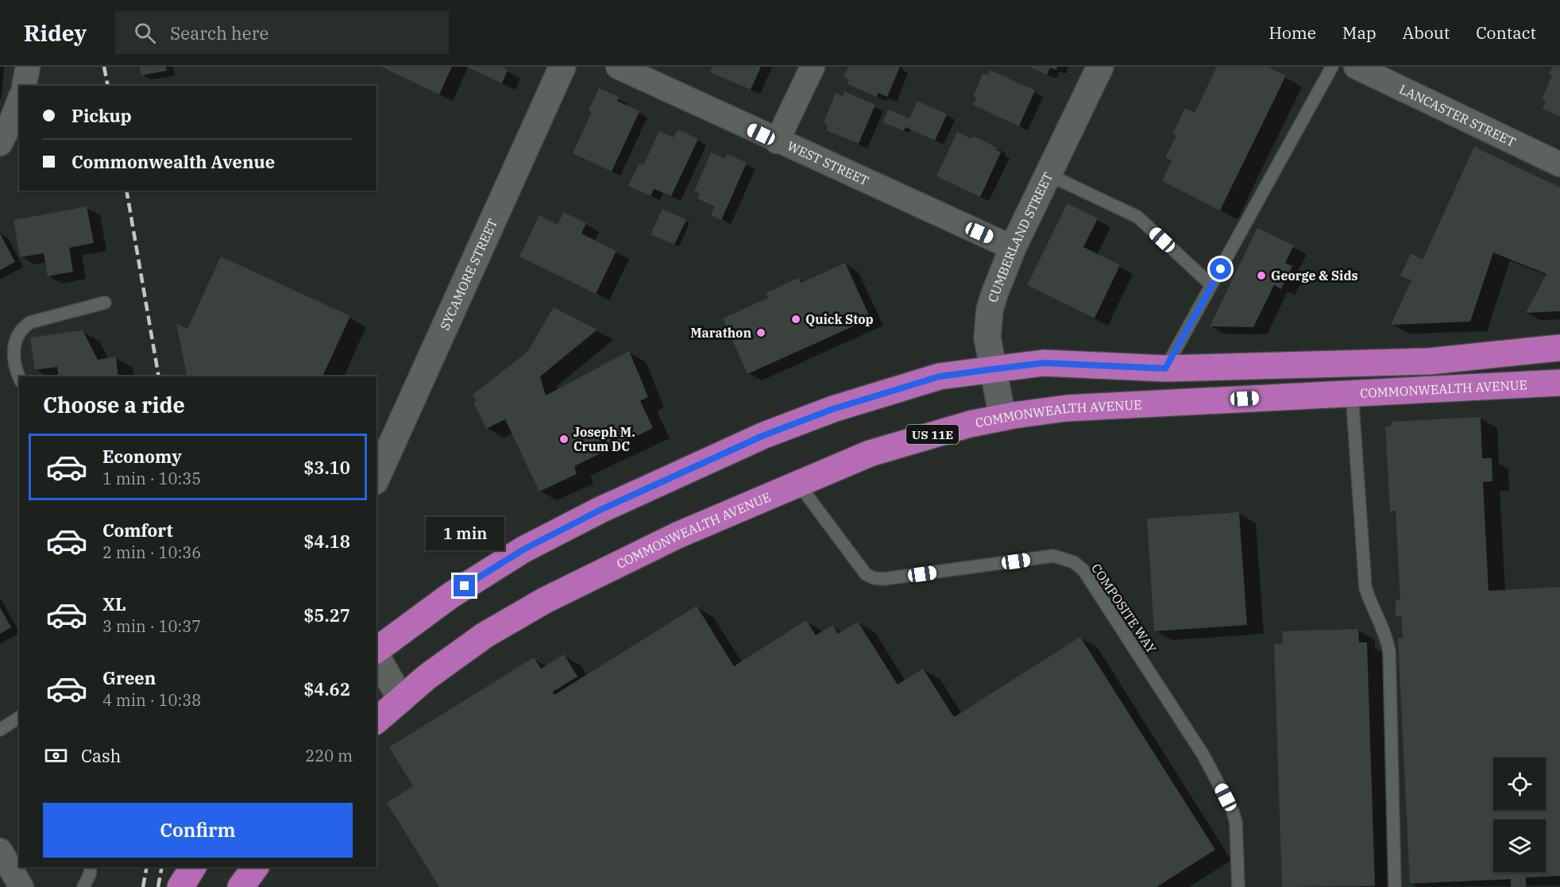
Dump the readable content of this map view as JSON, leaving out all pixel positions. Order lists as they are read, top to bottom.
{
  "streets": {
    "highway": ["COMMONWEALTH AVENUE", "US 11E"],
    "street": [
      "LANCASTER STREET",
      "WEST STREET",
      "CUMBERLAND STREET",
      "SYCAMORE STREET"
    ],
    "lane": ["COMPOSITE WAY"]
  },
  "crossings": [
    ["WEST STREET", "CUMBERLAND STREET"],
    ["CUMBERLAND STREET", "COMMONWEALTH AVENUE"],
    ["COMMONWEALTH AVENUE", "COMPOSITE WAY"]
  ],
  "places": [
    "George & Sids",
    "Quick Stop",
    "Marathon",
    "Joseph M. Crum DC"
  ],
  "page": {
    "header": "Ridey",
    "search": "Search here",
    "nav": [
      "Home",
      "Map",
      "About",
      "Contact"
    ],
    "banner": ["Pickup", "Commonwealth Avenue"],
    "heading": "Choose a ride",
    "list": [
      {
        "name": "Economy",
        "note": "1 min · 10:35",
        "value": "$3.10"
      },
      {
        "name": "Comfort",
        "note": "2 min · 10:36",
        "value": "$4.18"
      },
      {
        "name": "XL",
        "note": "3 min · 10:37",
        "value": "$5.27"
      },
      {
        "name": "Green",
        "note": "4 min · 10:38",
        "value": "$4.62"
      }
    ],
    "bubble": "1 min",
    "pay": ["Cash", "220 m"],
    "buttons": "Confirm"
  }
}
